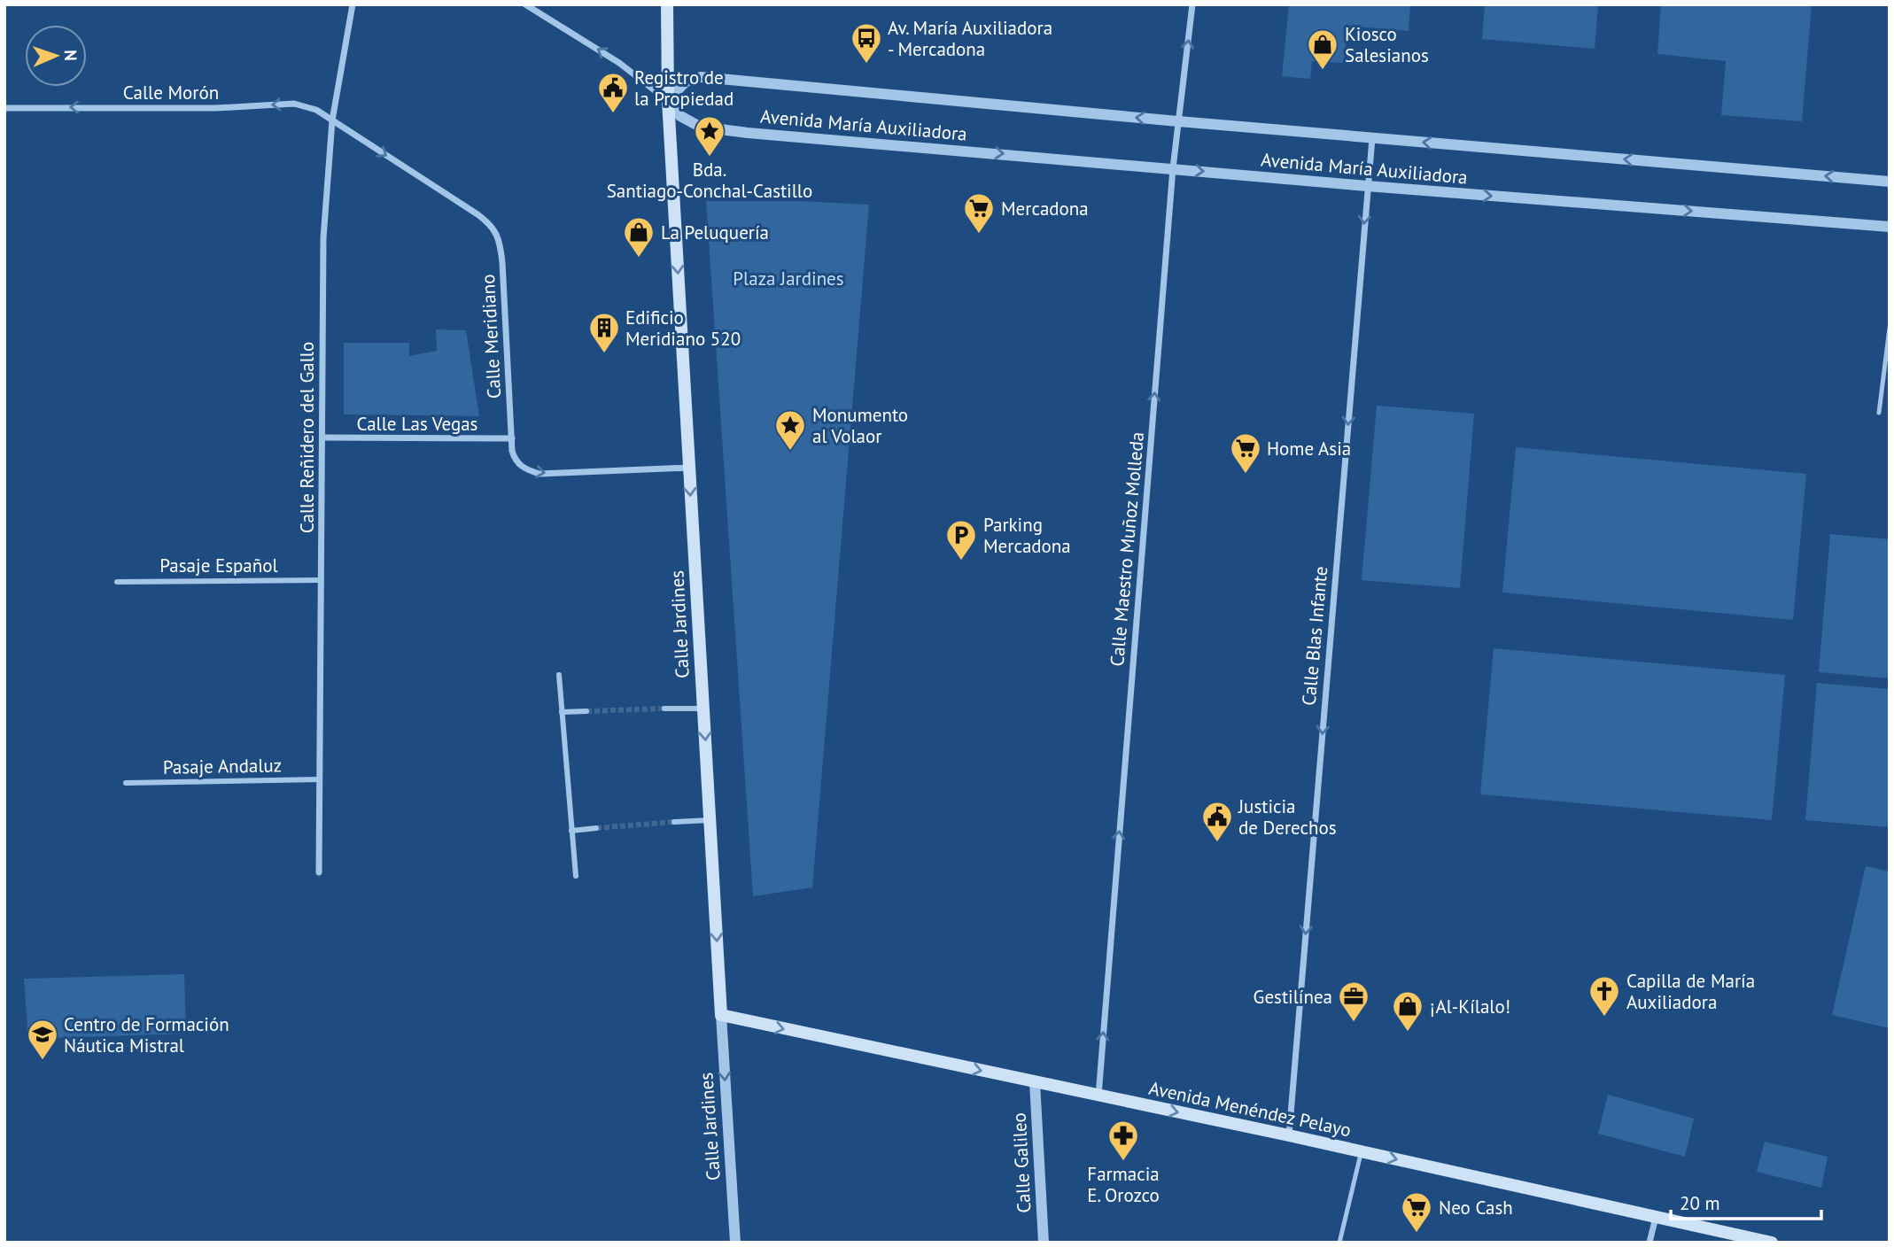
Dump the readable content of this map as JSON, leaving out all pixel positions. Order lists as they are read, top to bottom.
{
  "streets": {
    "main road": ["Calle Jardines", "Avenida Menéndez Pelayo"],
    "street": [
      "Calle Morón",
      "Avenida María Auxiliadora",
      "Calle Meridiano",
      "Calle Las Vegas",
      "Calle Reñidero del Gallo",
      "Calle Maestro Muñoz Molleda",
      "Pasaje Español",
      "Calle Blas Infante",
      "Pasaje Andaluz",
      "Calle Galileo"
    ]
  },
  "crossings": [
    ["Calle Morón", "Calle Meridiano"],
    ["Calle Morón", "Calle Reñidero del Gallo"],
    ["Avenida María Auxiliadora", "Calle Maestro Muñoz Molleda"],
    ["Avenida María Auxiliadora", "Calle Jardines"],
    ["Avenida María Auxiliadora", "Calle Blas Infante"],
    ["Calle Meridiano", "Calle Las Vegas"],
    ["Calle Meridiano", "Calle Reñidero del Gallo"],
    ["Calle Meridiano", "Calle Jardines"],
    ["Calle Las Vegas", "Calle Reñidero del Gallo"],
    ["Calle Reñidero del Gallo", "Pasaje Español"],
    ["Calle Reñidero del Gallo", "Pasaje Andaluz"],
    ["Calle Maestro Muñoz Molleda", "Avenida Menéndez Pelayo"],
    ["Calle Jardines", "Avenida Menéndez Pelayo"],
    ["Calle Blas Infante", "Avenida Menéndez Pelayo"],
    ["Avenida Menéndez Pelayo", "Calle Galileo"]
  ],
  "one_way": [
    "Calle Morón",
    "Calle Meridiano",
    "Calle Maestro Muñoz Molleda",
    "Calle Jardines",
    "Calle Blas Infante",
    "Avenida Menéndez Pelayo"
  ],
  "parks": ["Plaza Jardines"],
  "places": {
    "bus stop": ["Av. María Auxiliadora - Mercadona"],
    "shop": ["Kiosco Salesianos", "La Peluquería", "¡Al-Kílalo!"],
    "public building": ["Registro de la Propiedad", "Justicia de Derechos"],
    "place": ["Bda. Santiago-Conchal-Castillo", "Monumento al Volaor"],
    "supermarket": ["Mercadona", "Home Asia", "Neo Cash"],
    "building": ["Edificio Meridiano 520"],
    "parking": ["Parking Mercadona"],
    "church": ["Capilla de María Auxiliadora"],
    "office": ["Gestilínea"],
    "school or university": ["Centro de Formación Náutica Mistral"],
    "pharmacy": ["Farmacia E. Orozco"]
  },
  "scale_bar": "20 m",
  "north": "right"
}
